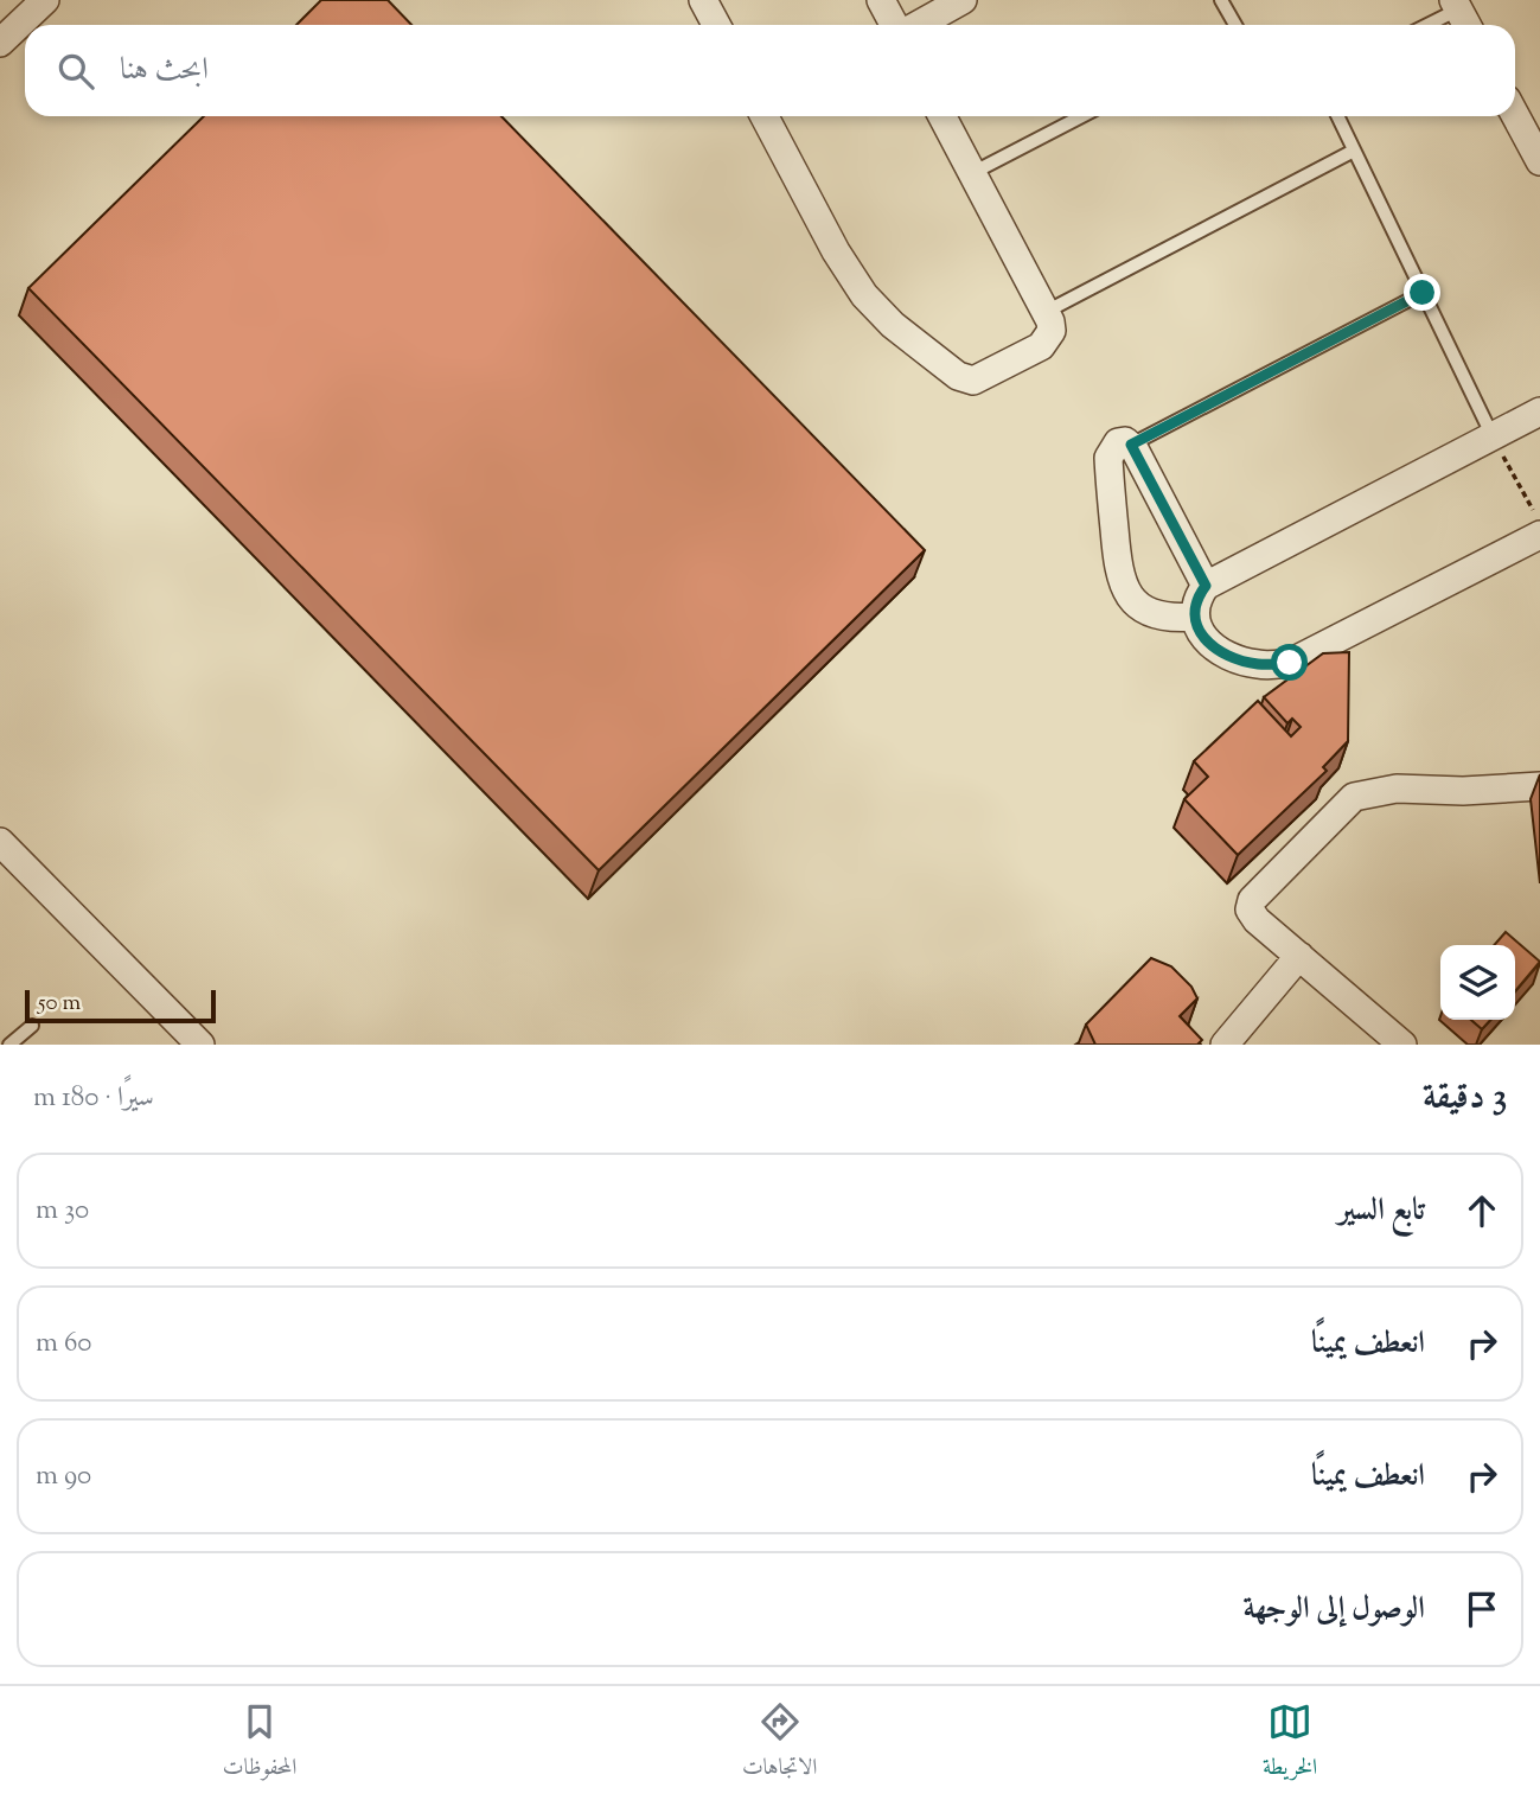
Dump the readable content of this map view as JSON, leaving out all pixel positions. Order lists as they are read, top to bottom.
{
  "scale_bar": "50 m",
  "page": {
    "search": "ابحث هنا",
    "scale": "50 m",
    "heading": ["3 دقيقة", "سيرًا · 180 m"],
    "list": [
      ["تابع السير", "30 m"],
      ["انعطف يمينًا", "60 m"],
      ["انعطف يمينًا", "90 m"],
      "الوصول إلى الوجهة"
    ],
    "nav": ["الخريطة", "الاتجاهات", "المحفوظات"]
  }
}
